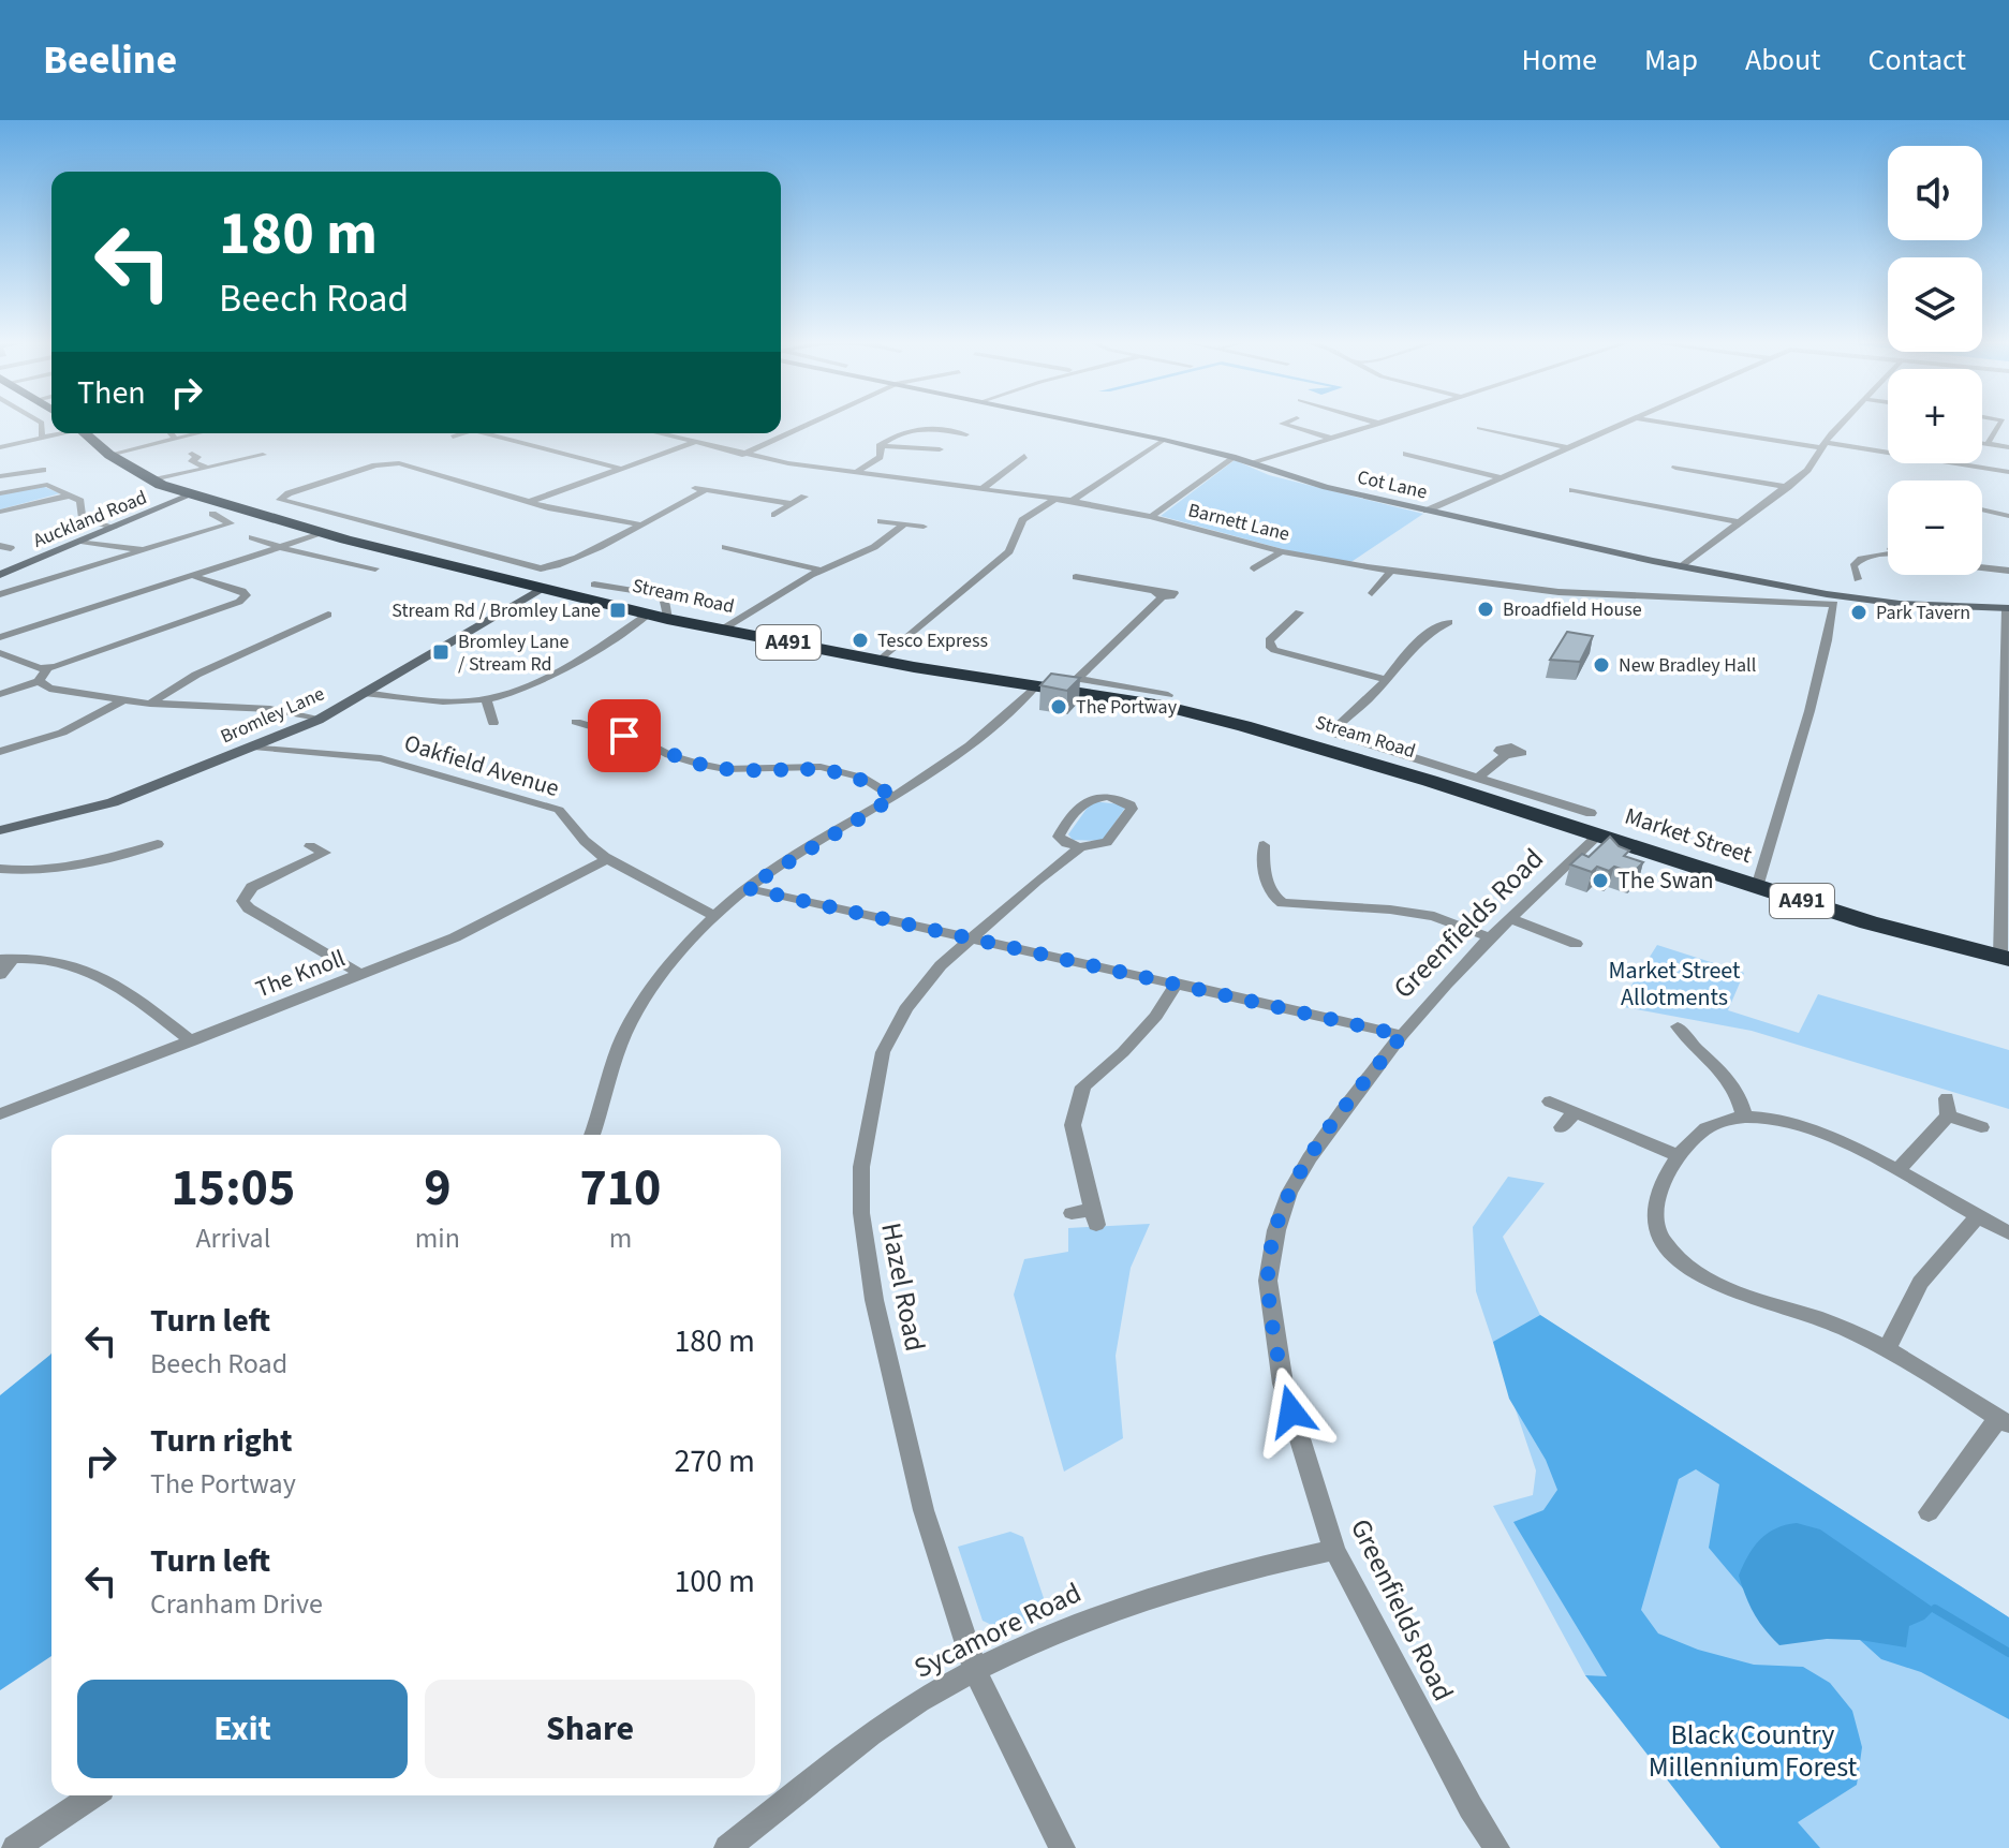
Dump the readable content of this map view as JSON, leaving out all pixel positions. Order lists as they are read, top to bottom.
{
  "streets": {
    "highway": ["Stream Road", "A491", "Market Street"],
    "street": [
      "Cot Lane",
      "Auckland Road",
      "Barnett Lane",
      "Bromley Lane",
      "Oakfield Avenue",
      "Greenfields Road",
      "The Knoll",
      "Hazel Road",
      "Sycamore Road"
    ]
  },
  "crossings": [
    ["Cot Lane", "Barnett Lane"],
    ["Auckland Road", "Stream Road"],
    ["Stream Road", "Bromley Lane"],
    ["Stream Road", "Market Street"],
    ["Stream Road", "Greenfields Road"],
    ["Bromley Lane", "Oakfield Avenue"],
    ["Oakfield Avenue", "The Knoll"],
    ["Market Street", "Greenfields Road"],
    ["Greenfields Road", "Sycamore Road"],
    ["Hazel Road", "Sycamore Road"]
  ],
  "parks": ["Market Street Allotments", "Black Country Millennium Forest"],
  "places": {
    "other": [
      "Broadfield House",
      "Park Tavern",
      "Tesco Express",
      "New Bradley Hall",
      "The Portway",
      "The Swan"
    ],
    "transit": ["Stream Rd / Bromley Lane", "Bromley Lane / Stream Rd"]
  },
  "page": {
    "header": "Beeline",
    "nav": [
      "Home",
      "Map",
      "About",
      "Contact"
    ],
    "map_buttons": ["+", "−"],
    "turn": ["180 m", "Beech Road"],
    "then": "Then",
    "eta": [
      "15:05",
      "Arrival",
      "9",
      "min",
      "710",
      "m"
    ],
    "list": [
      {
        "name": "Turn left",
        "note": "Beech Road",
        "value": "180 m"
      },
      {
        "name": "Turn right",
        "note": "The Portway",
        "value": "270 m"
      },
      {
        "name": "Turn left",
        "note": "Cranham Drive",
        "value": "100 m"
      }
    ],
    "buttons": ["Exit", "Share"]
  }
}
